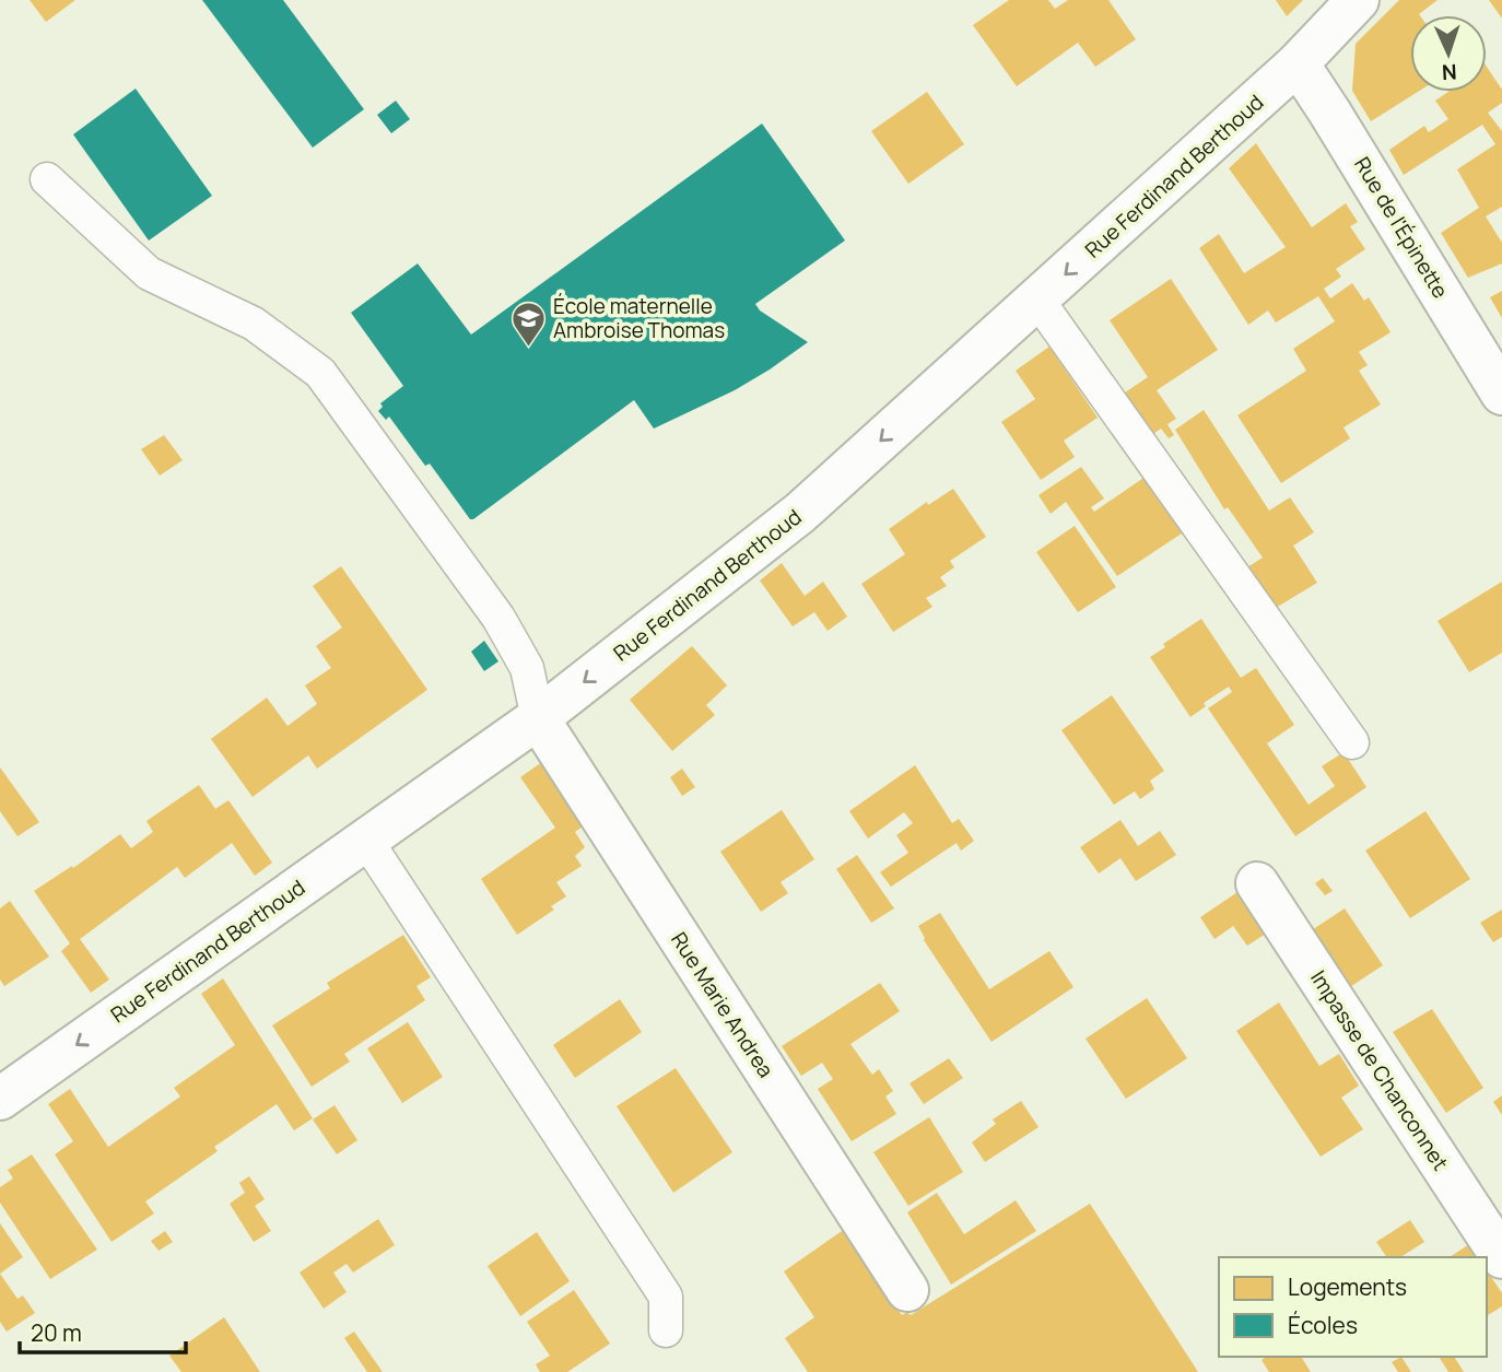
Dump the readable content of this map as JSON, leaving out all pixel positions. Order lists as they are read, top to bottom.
{
  "streets": {
    "street": [
      "Rue Ferdinand Berthoud",
      "Rue de l'Épinette",
      "Rue Marie Andrea",
      "Impasse de Chanconnet"
    ]
  },
  "crossings": [
    ["Rue Ferdinand Berthoud", "Rue de l'Épinette"],
    ["Rue Ferdinand Berthoud", "Rue Marie Andrea"]
  ],
  "one_way": ["Rue Ferdinand Berthoud"],
  "places": {
    "school or university": ["École maternelle Ambroise Thomas"]
  },
  "legend": ["Logements", "Écoles"],
  "scale_bar": "20 m",
  "north": "bottom"
}
